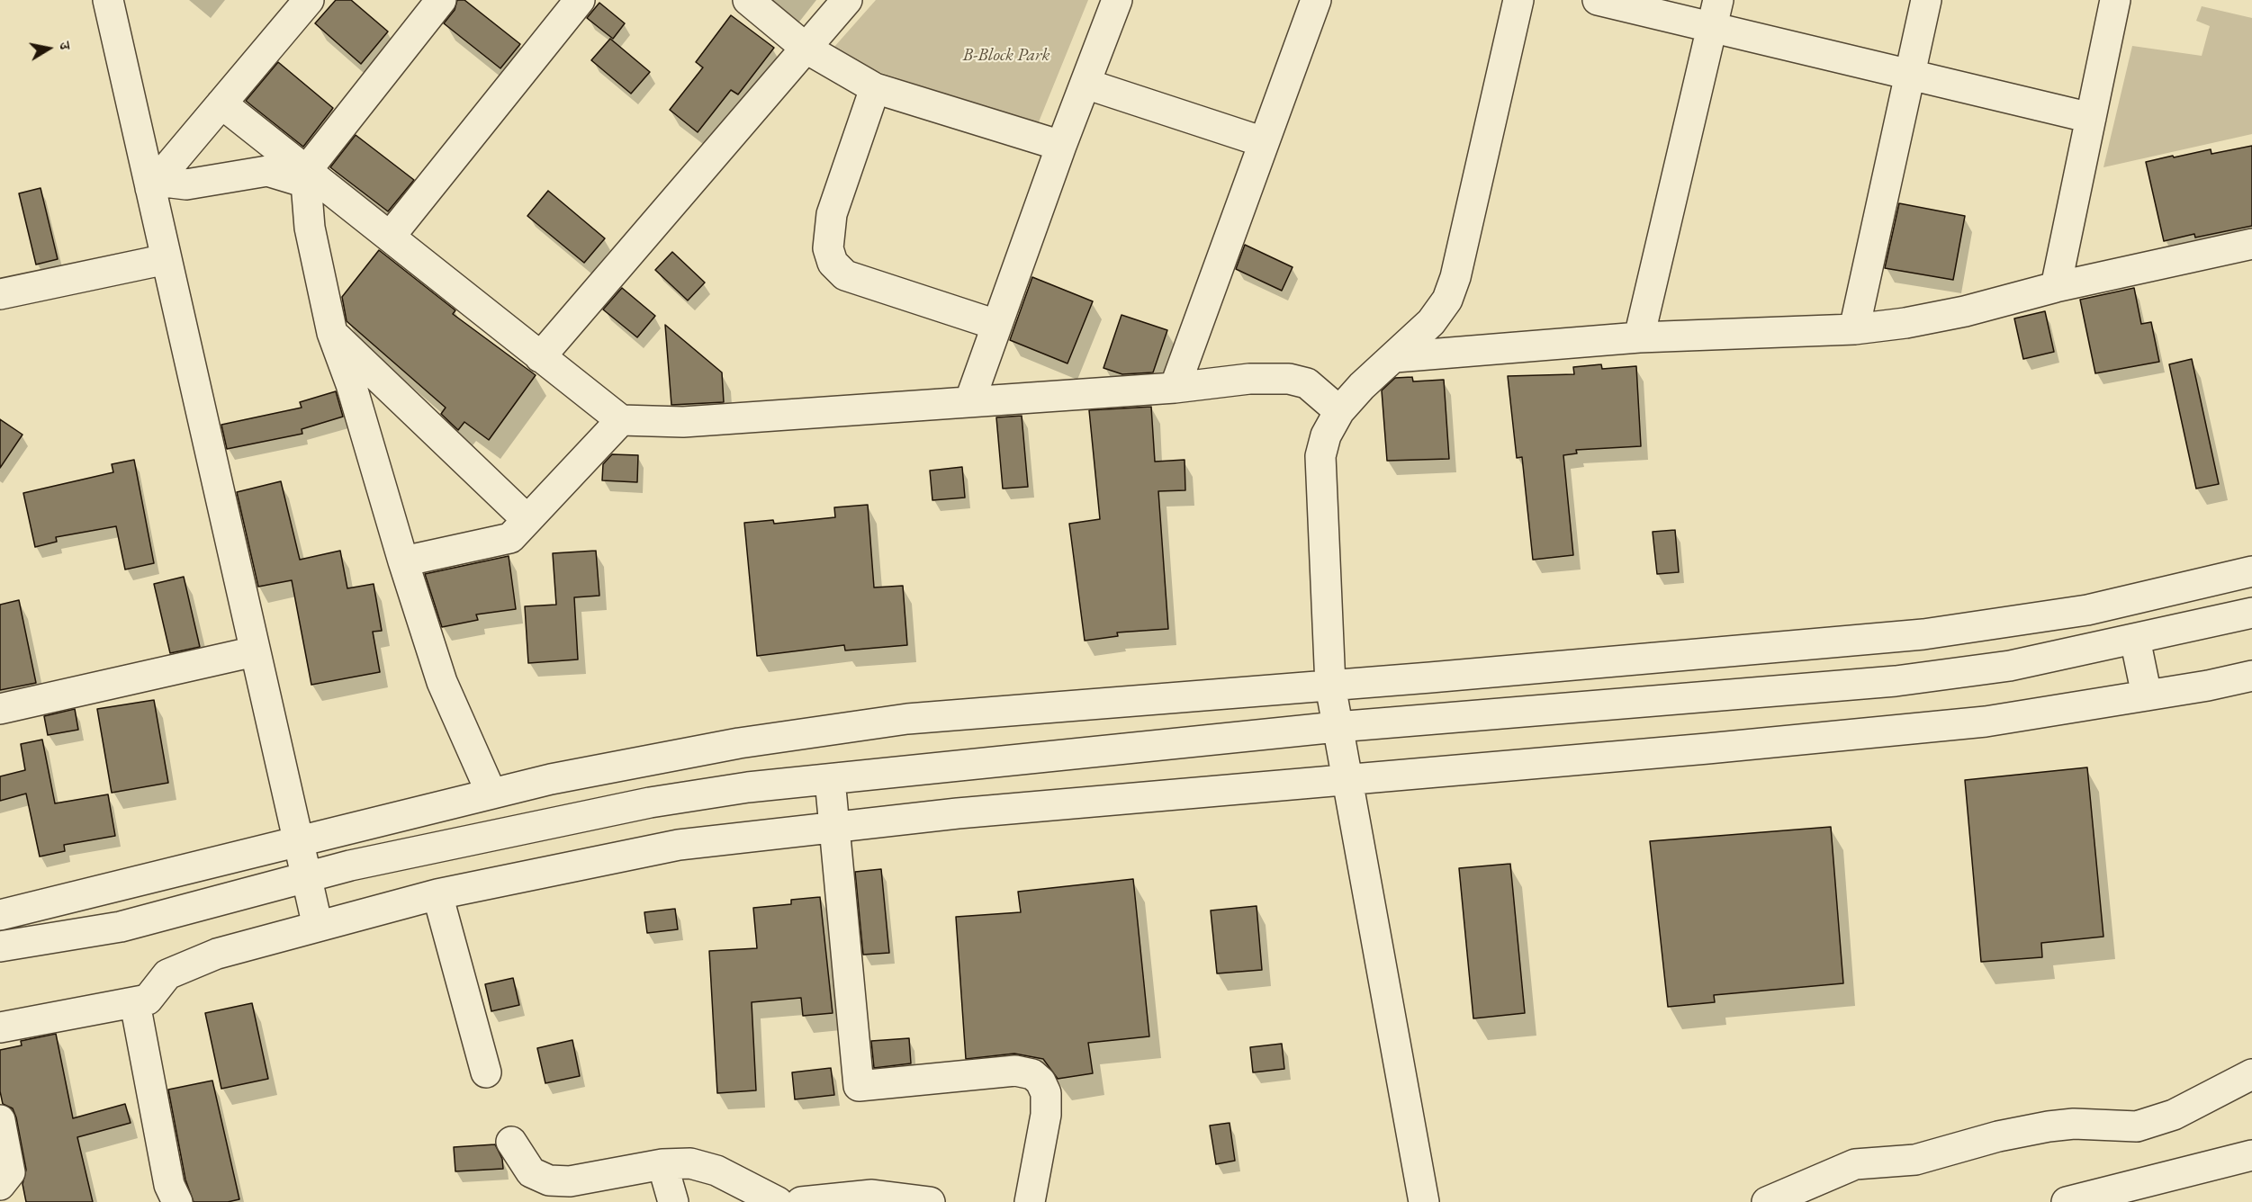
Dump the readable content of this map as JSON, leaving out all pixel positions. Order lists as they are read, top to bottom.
{
  "parks": ["B-Block Park"],
  "north": "right"
}
